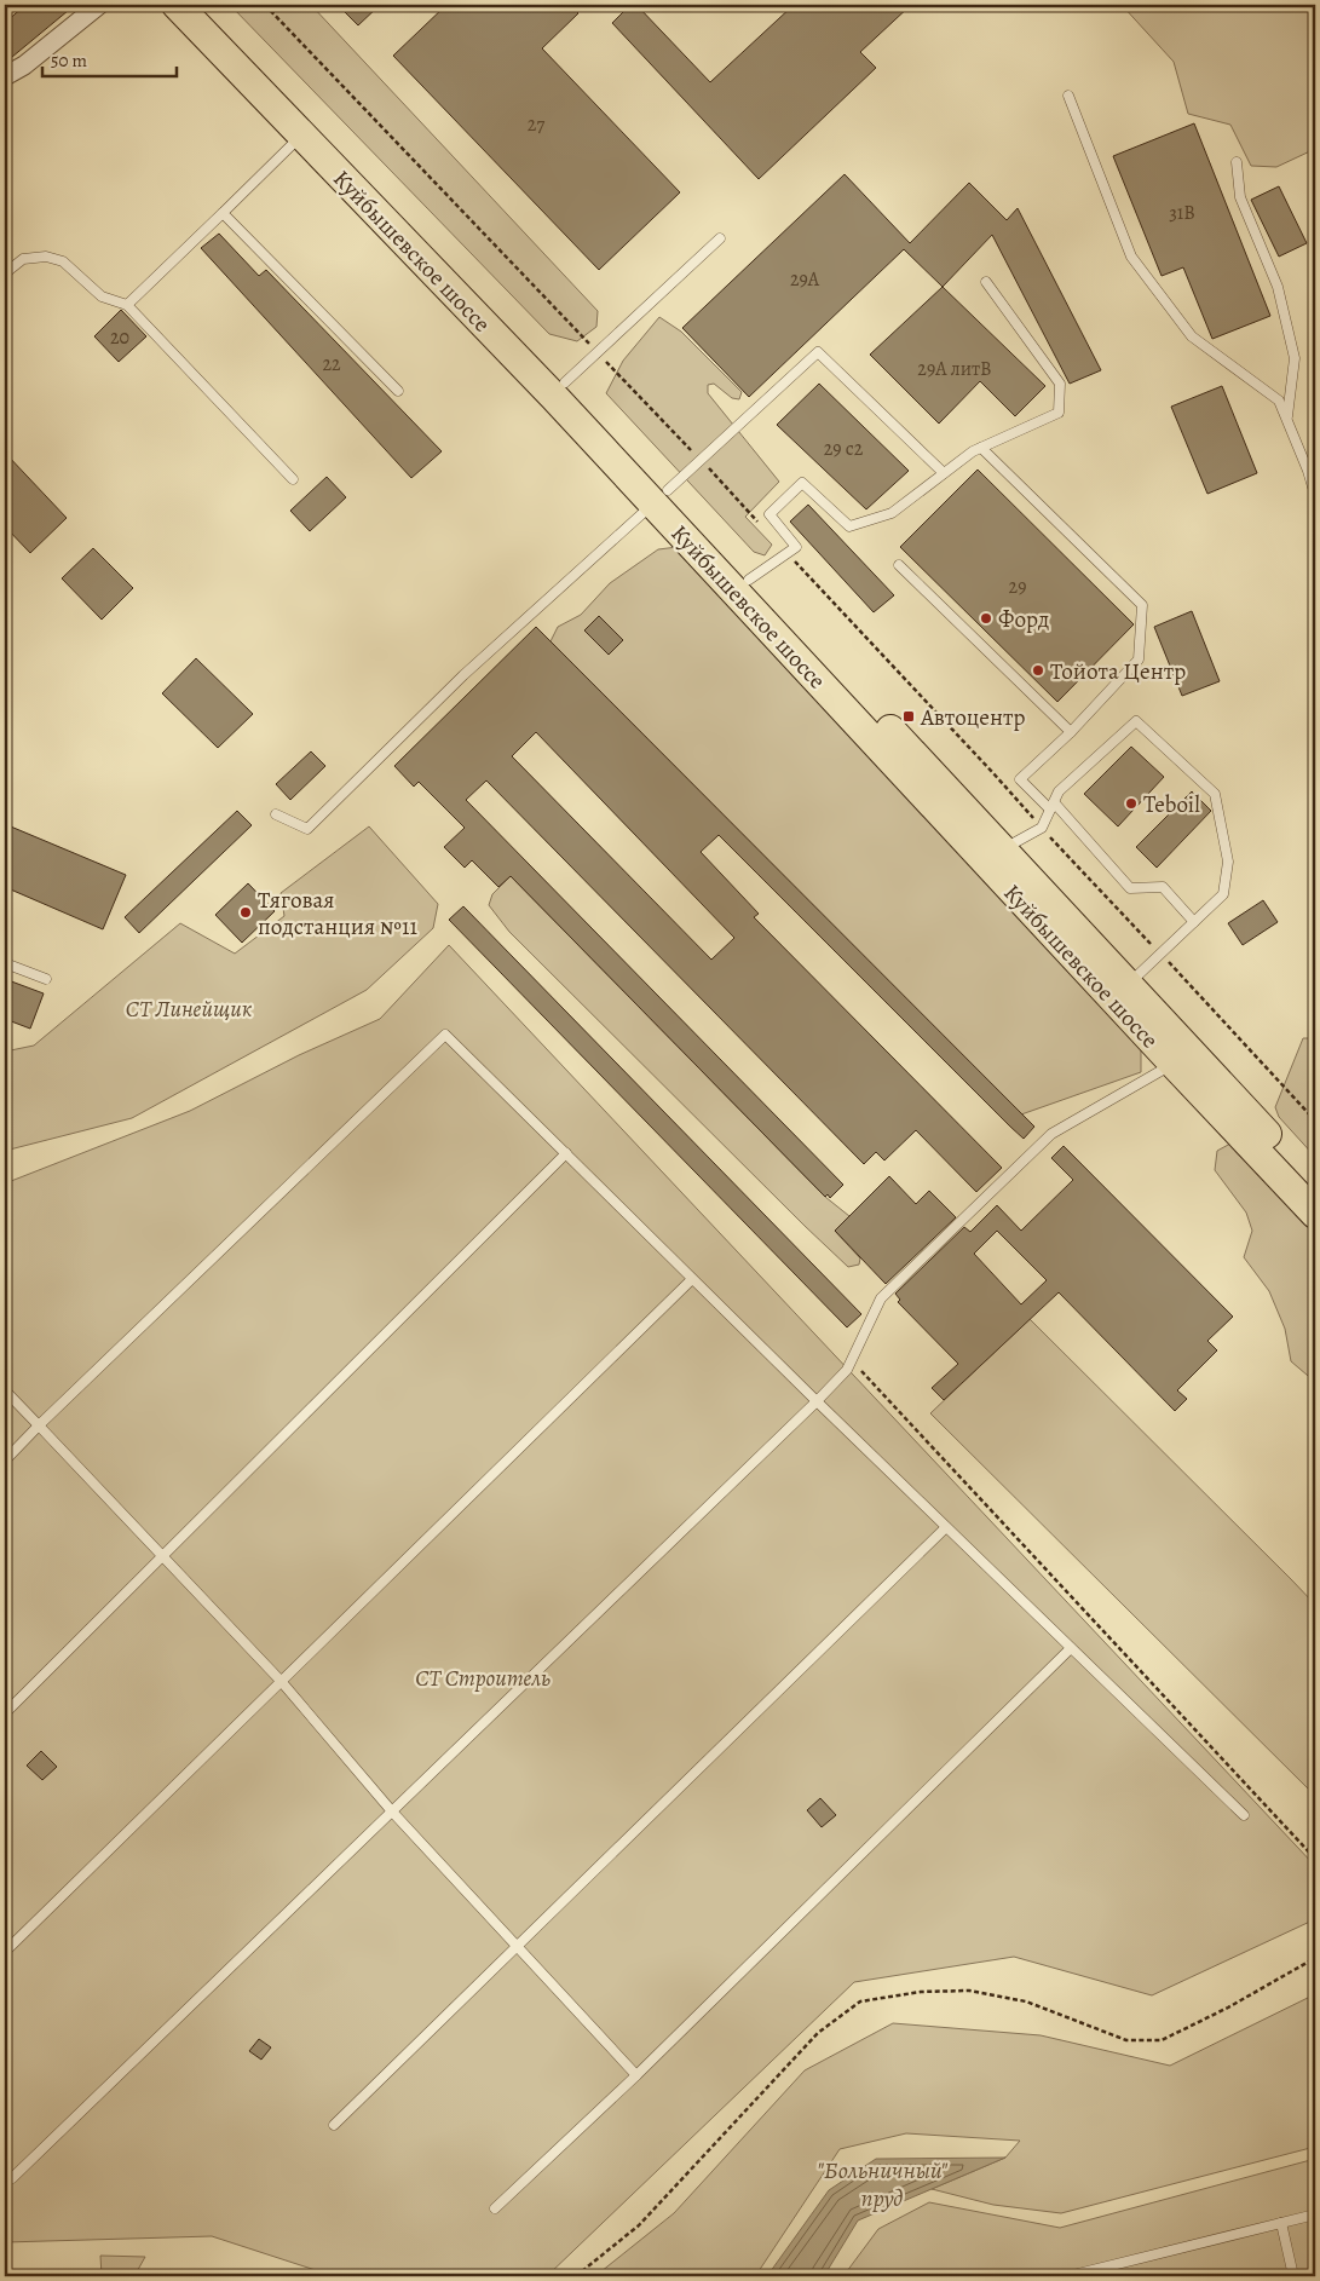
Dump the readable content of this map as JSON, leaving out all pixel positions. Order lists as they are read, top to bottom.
{
  "streets": {
    "main road": ["Куйбышевское шоссе"]
  },
  "water": ["\"Больничный\" пруд"],
  "parks": ["СТ Линейщик", "СТ Строитель"],
  "places": {
    "other": [
      "Форд",
      "Тойота Центр",
      "Teboil",
      "Тяговая подстанция №11"
    ],
    "transit": ["Автоцентр"]
  },
  "house_numbers": [
    "27",
    "31В",
    "29А",
    "20",
    "22",
    "29А литВ",
    "29 с2",
    "29"
  ],
  "scale_bar": "50 m"
}
